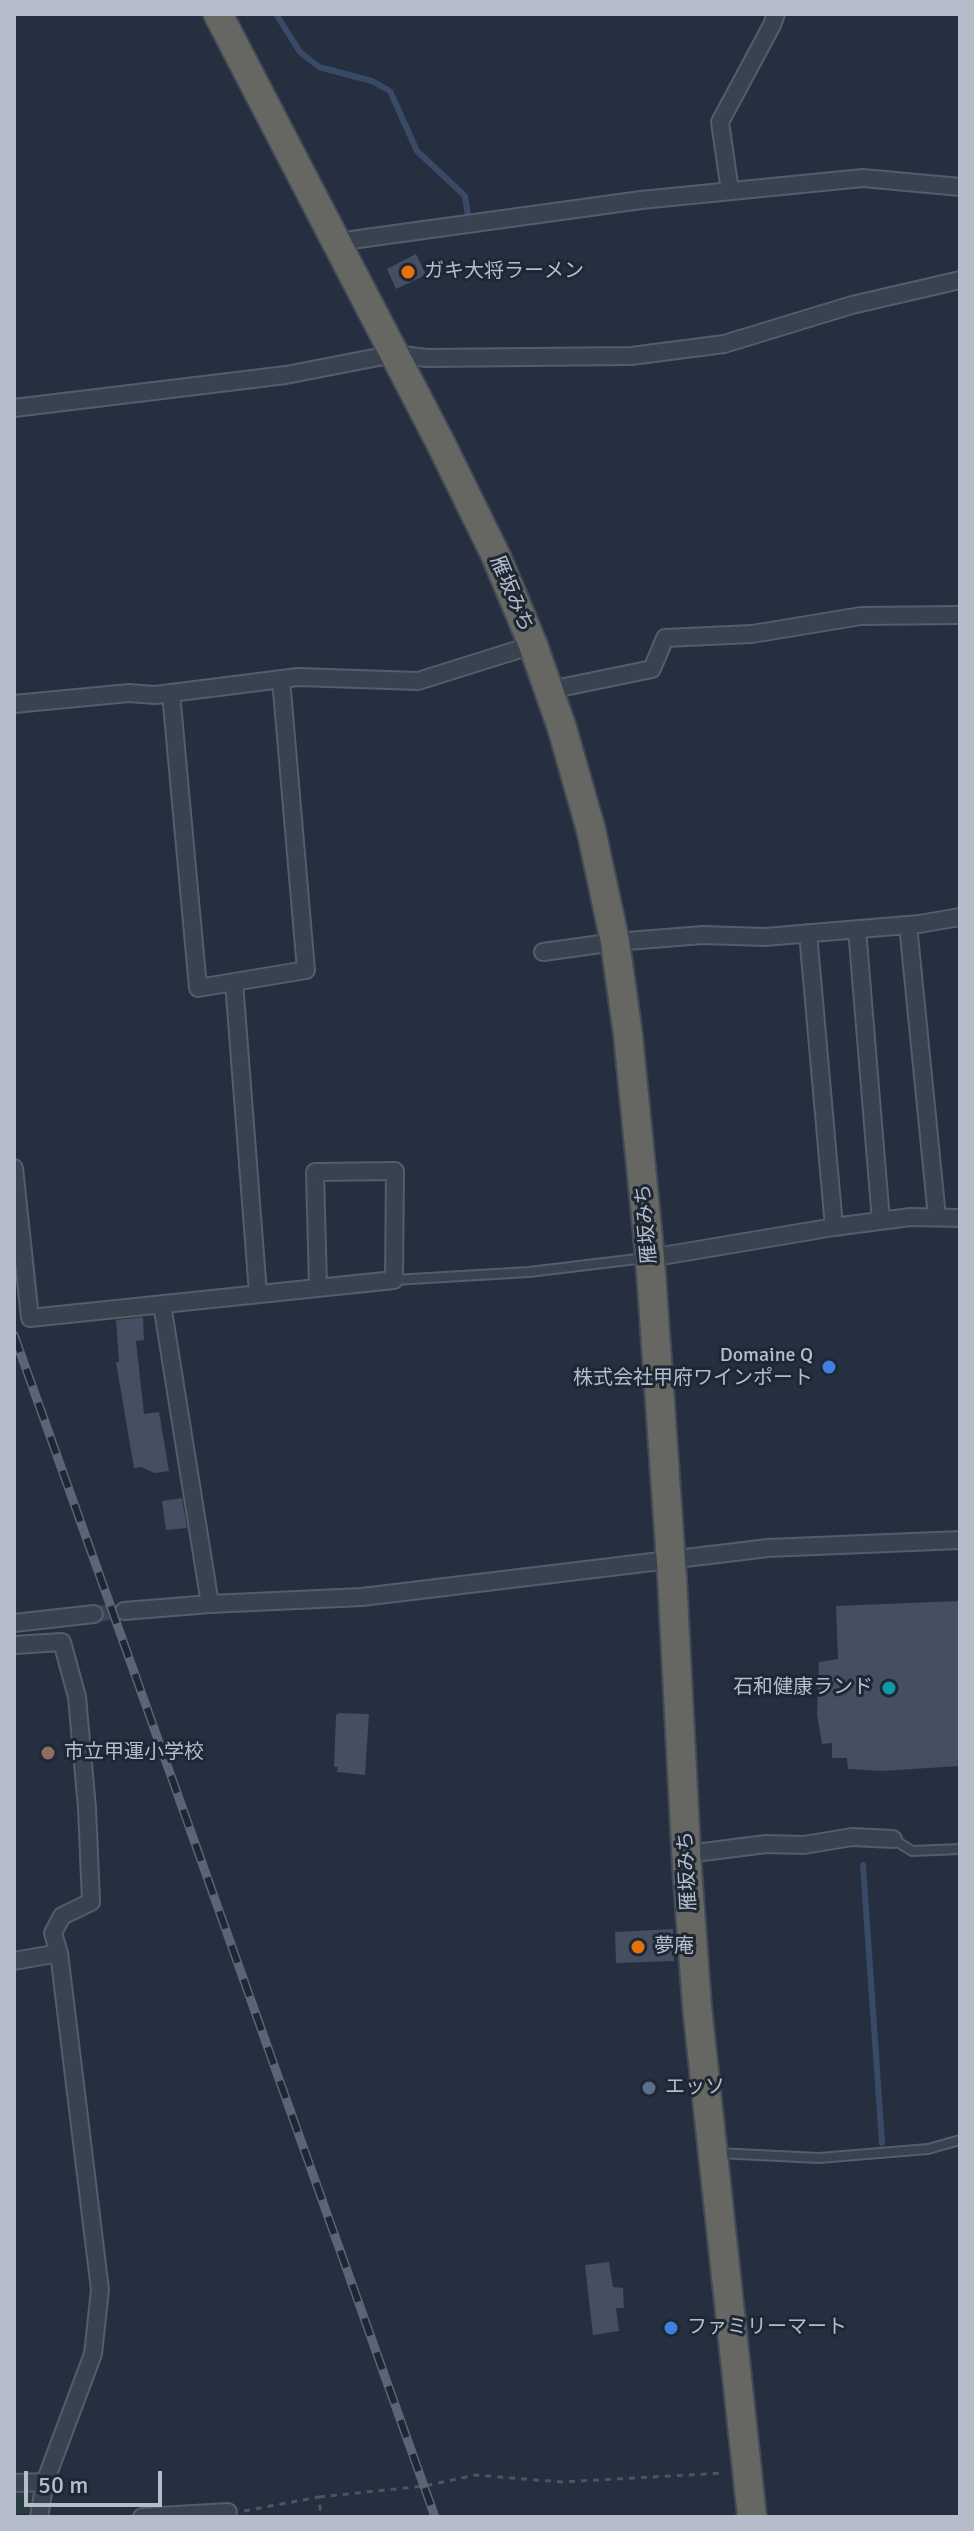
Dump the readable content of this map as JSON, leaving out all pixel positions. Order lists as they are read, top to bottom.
{
  "streets": {
    "highway": ["雁坂みち"]
  },
  "places": [
    "ガキ大将ラーメン",
    "Domaine Q 株式会社甲府ワインポート",
    "石和健康ランド",
    "市立甲運小学校",
    "夢庵",
    "エッソ",
    "ファミリーマート"
  ],
  "scale_bar": "50 m"
}
